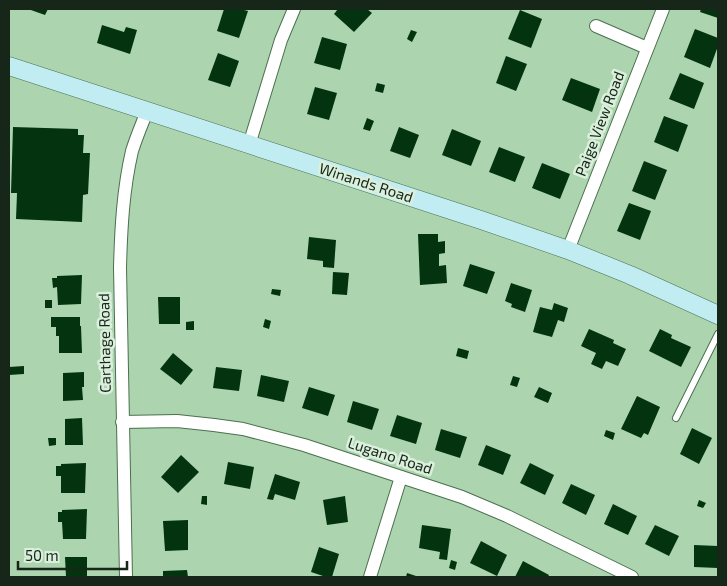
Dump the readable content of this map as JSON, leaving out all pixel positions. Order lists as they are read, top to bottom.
{
  "streets": {
    "street": [
      "Paige View Road",
      "Winands Road",
      "Carthage Road",
      "Lugano Road"
    ]
  },
  "crossings": [
    ["Paige View Road", "Winands Road"],
    ["Winands Road", "Carthage Road"],
    ["Carthage Road", "Lugano Road"]
  ],
  "scale_bar": "50 m"
}
